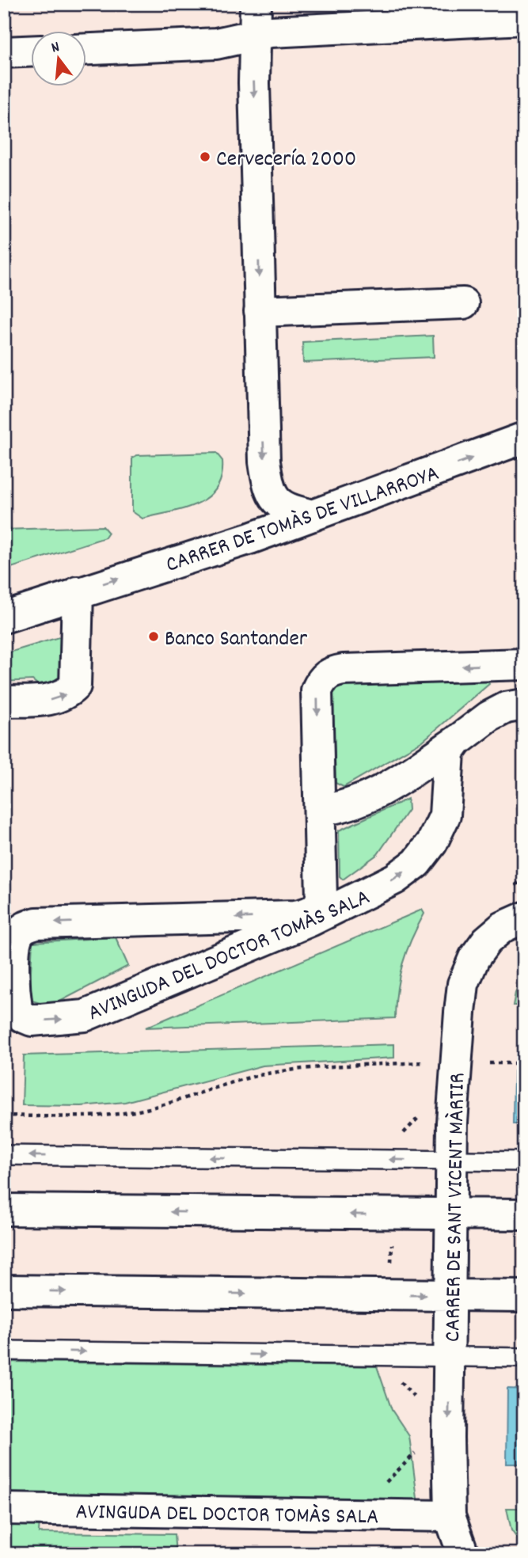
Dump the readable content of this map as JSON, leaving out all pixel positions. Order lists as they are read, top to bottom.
{
  "streets": {
    "street": ["CARRER DE TOMÀS DE VILLARROYA", "AVINGUDA DEL DOCTOR TOMÀS SALA", "CARRER DE SANT VICENT MÀRTIR"]
  },
  "crossings": [
    ["AVINGUDA DEL DOCTOR TOMÀS SALA", "CARRER DE SANT VICENT MÀRTIR"]
  ],
  "places": ["Cervecería 2000", "Banco Santander"],
  "north": "top"
}
